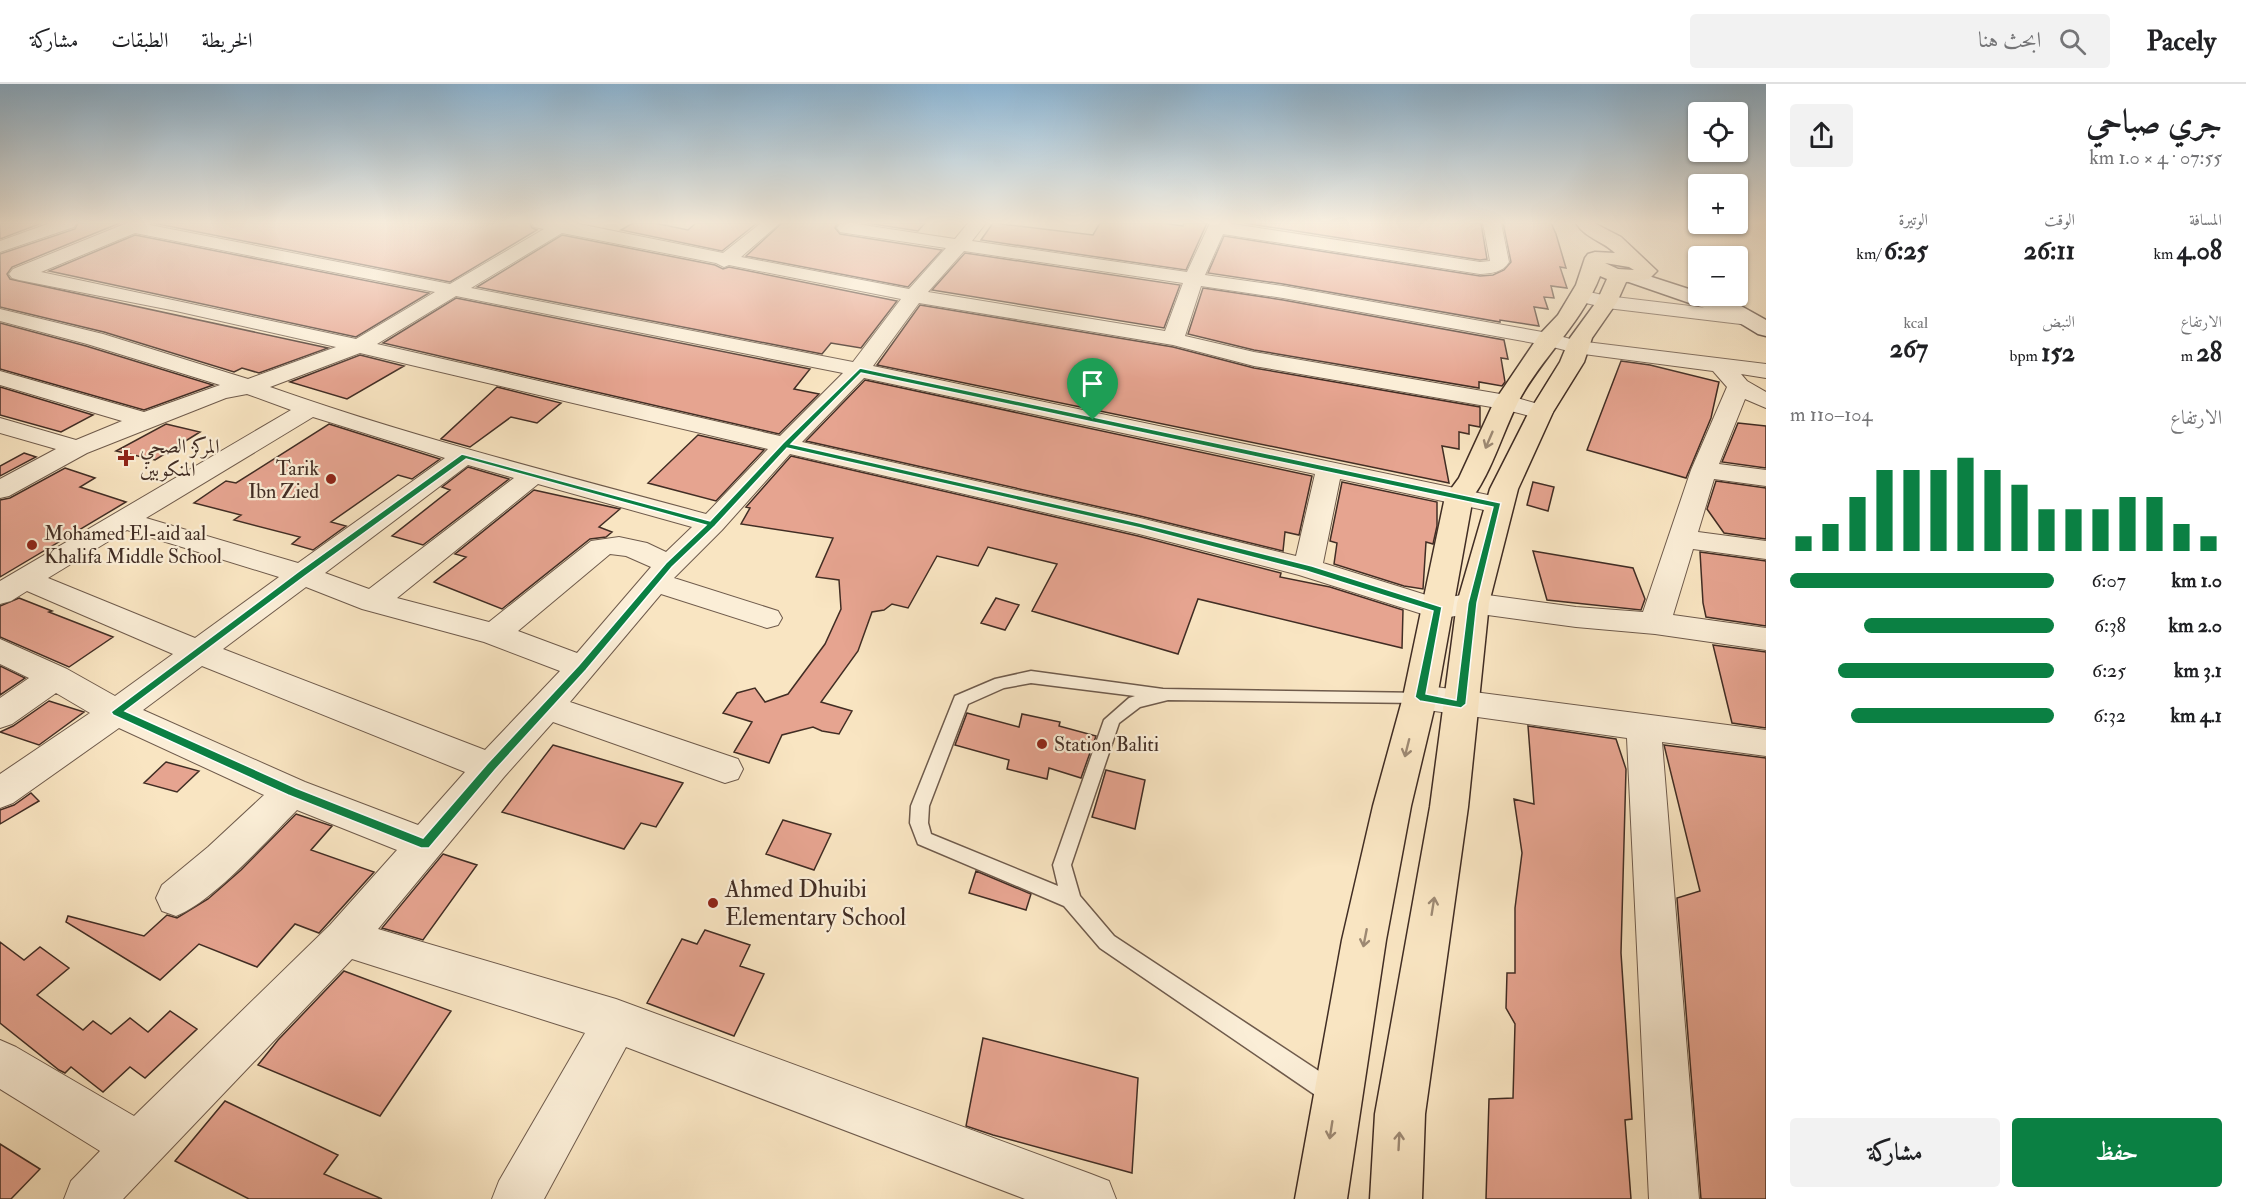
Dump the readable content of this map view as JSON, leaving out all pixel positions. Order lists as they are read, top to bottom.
{
  "places": {
    "health": ["المركز الصحي المنكوبين"],
    "other": [
      "Tarik Ibn Zied",
      "Mohamed El-aid aal Khalifa Middle School",
      "Station Baliti",
      "Ahmed Dhuibi Elementary School"
    ]
  },
  "page": {
    "header": "Pacely",
    "search": "ابحث هنا",
    "nav": ["الخريطة", "الطبقات", "مشاركة"],
    "heading": ["جري صباحي", "07:55 · 4 × 1.0 km"],
    "map_buttons": ["+", "−"],
    "stats": [
      ["المسافة", "4.08 km"],
      ["الوقت", "26:11"],
      ["الوتيرة", "6:25 /km"],
      ["الارتفاع", "28 m"],
      ["النبض", "152 bpm"],
      ["kcal", "267"]
    ],
    "chart": ["الارتفاع", "104–110 m"],
    "list": [
      {
        "name": "1.0 km",
        "note": "6:07"
      },
      {
        "name": "2.0 km",
        "note": "6:38"
      },
      {
        "name": "3.1 km",
        "note": "6:25"
      },
      {
        "name": "4.1 km",
        "note": "6:32"
      }
    ],
    "buttons": ["حفظ", "مشاركة"]
  }
}
